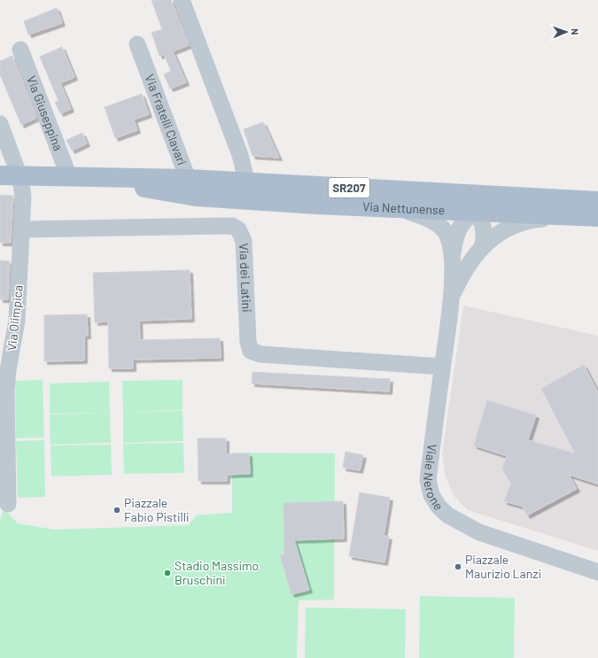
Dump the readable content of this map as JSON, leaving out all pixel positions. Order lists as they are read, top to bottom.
{
  "streets": {
    "main road": ["SR207", "Via Nettunense"],
    "street": [
      "Via Giuseppina",
      "Via Fratelli Clavari",
      "Via dei Latini",
      "Via Olimpica",
      "Viale Nerone"
    ]
  },
  "crossings": [
    ["Via Giuseppina", "Via Nettunense"],
    ["Via Fratelli Clavari", "Via Nettunense"],
    ["Via Nettunense", "Via Olimpica"],
    ["Via Nettunense", "Viale Nerone"],
    ["Via dei Latini", "Via Olimpica"],
    ["Via dei Latini", "Viale Nerone"]
  ],
  "places": ["Piazzale Fabio Pistilli", "Piazzale Maurizio Lanzi", "Stadio Massimo Bruschini"],
  "north": "right"
}
